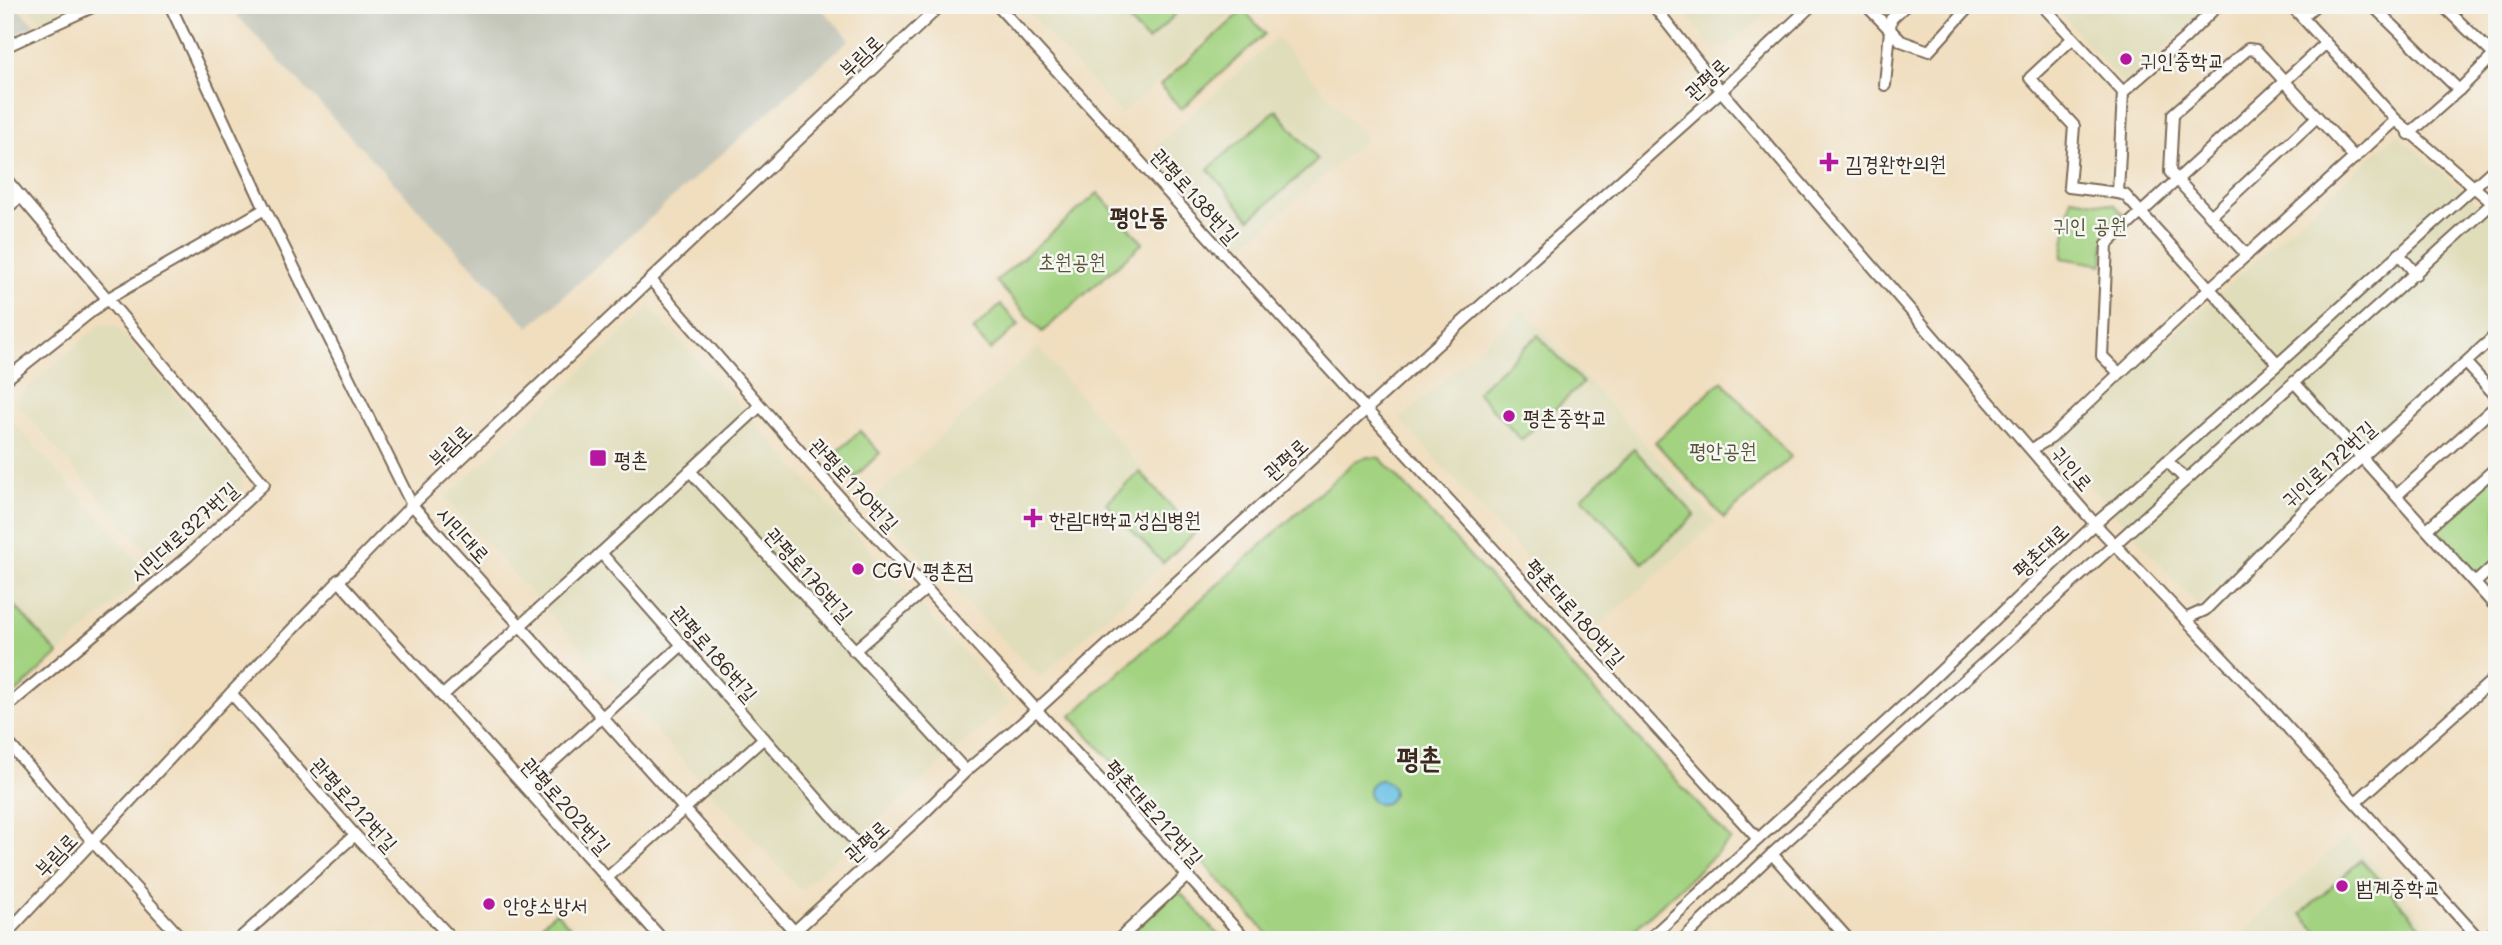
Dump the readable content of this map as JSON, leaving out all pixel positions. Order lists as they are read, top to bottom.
{
  "streets": {
    "street": [
      "부림로",
      "관평로",
      "관평로138번길",
      "귀인로172번길",
      "귀인로",
      "관평로170번길",
      "시민대로327번길",
      "시민대로",
      "평촌대로",
      "관평로176번길",
      "평촌대로180번길",
      "관평로186번길",
      "관평로212번길",
      "관평로202번길",
      "평촌대로212번길"
    ]
  },
  "crossings": [
    ["부림로", "관평로170번길"],
    ["부림로", "시민대로"],
    ["부림로", "관평로212번길"],
    ["부림로", "관평로202번길"],
    ["관평로", "관평로138번길"],
    ["관평로", "귀인로"],
    ["관평로", "관평로170번길"],
    ["관평로", "시민대로"],
    ["관평로", "관평로176번길"],
    ["관평로", "평촌대로180번길"],
    ["관평로", "관평로186번길"],
    ["관평로", "평촌대로212번길"],
    ["관평로138번길", "평촌대로180번길"],
    ["귀인로172번길", "귀인로"],
    ["귀인로", "평촌대로"],
    ["관평로170번길", "평촌대로212번길"],
    ["평촌대로", "평촌대로180번길"]
  ],
  "districts": ["평안동", "평촌"],
  "parks": ["귀인 공원", "초원공원", "평안공원"],
  "places": {
    "other": [
      "귀인중학교",
      "평촌중학교",
      "CGV 평촌점",
      "범계중학교",
      "안양소방서"
    ],
    "health": ["김경완한의원", "한림대학교성심병원"],
    "transit": ["평촌"]
  }
}
